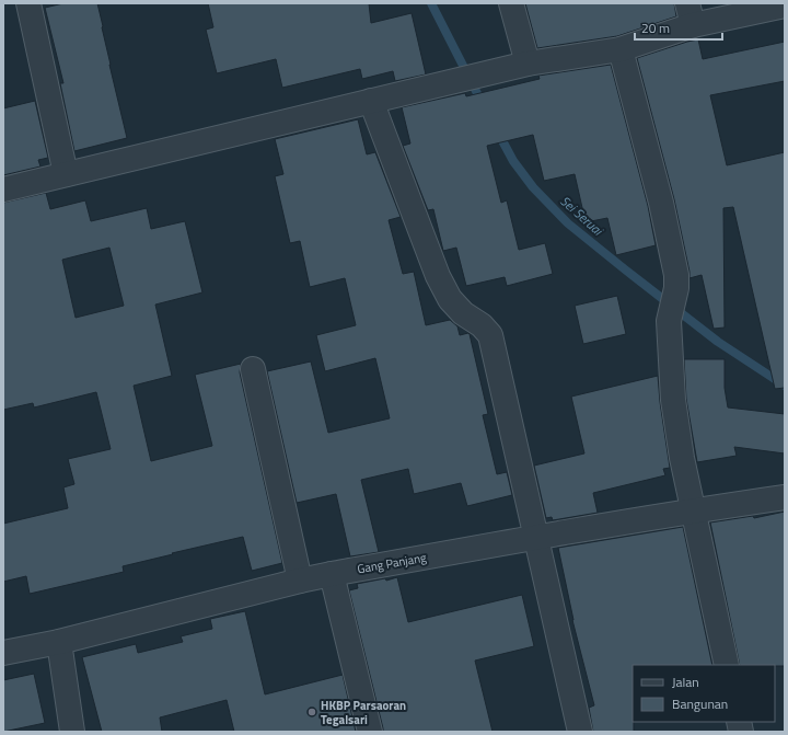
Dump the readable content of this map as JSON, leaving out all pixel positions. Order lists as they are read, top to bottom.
{
  "streets": {
    "street": ["Gang Panjang"]
  },
  "water": ["Sei Seruai"],
  "places": ["HKBP Parsaoran Tegalsari"],
  "legend": ["Jalan", "Bangunan"],
  "scale_bar": "20 m"
}
